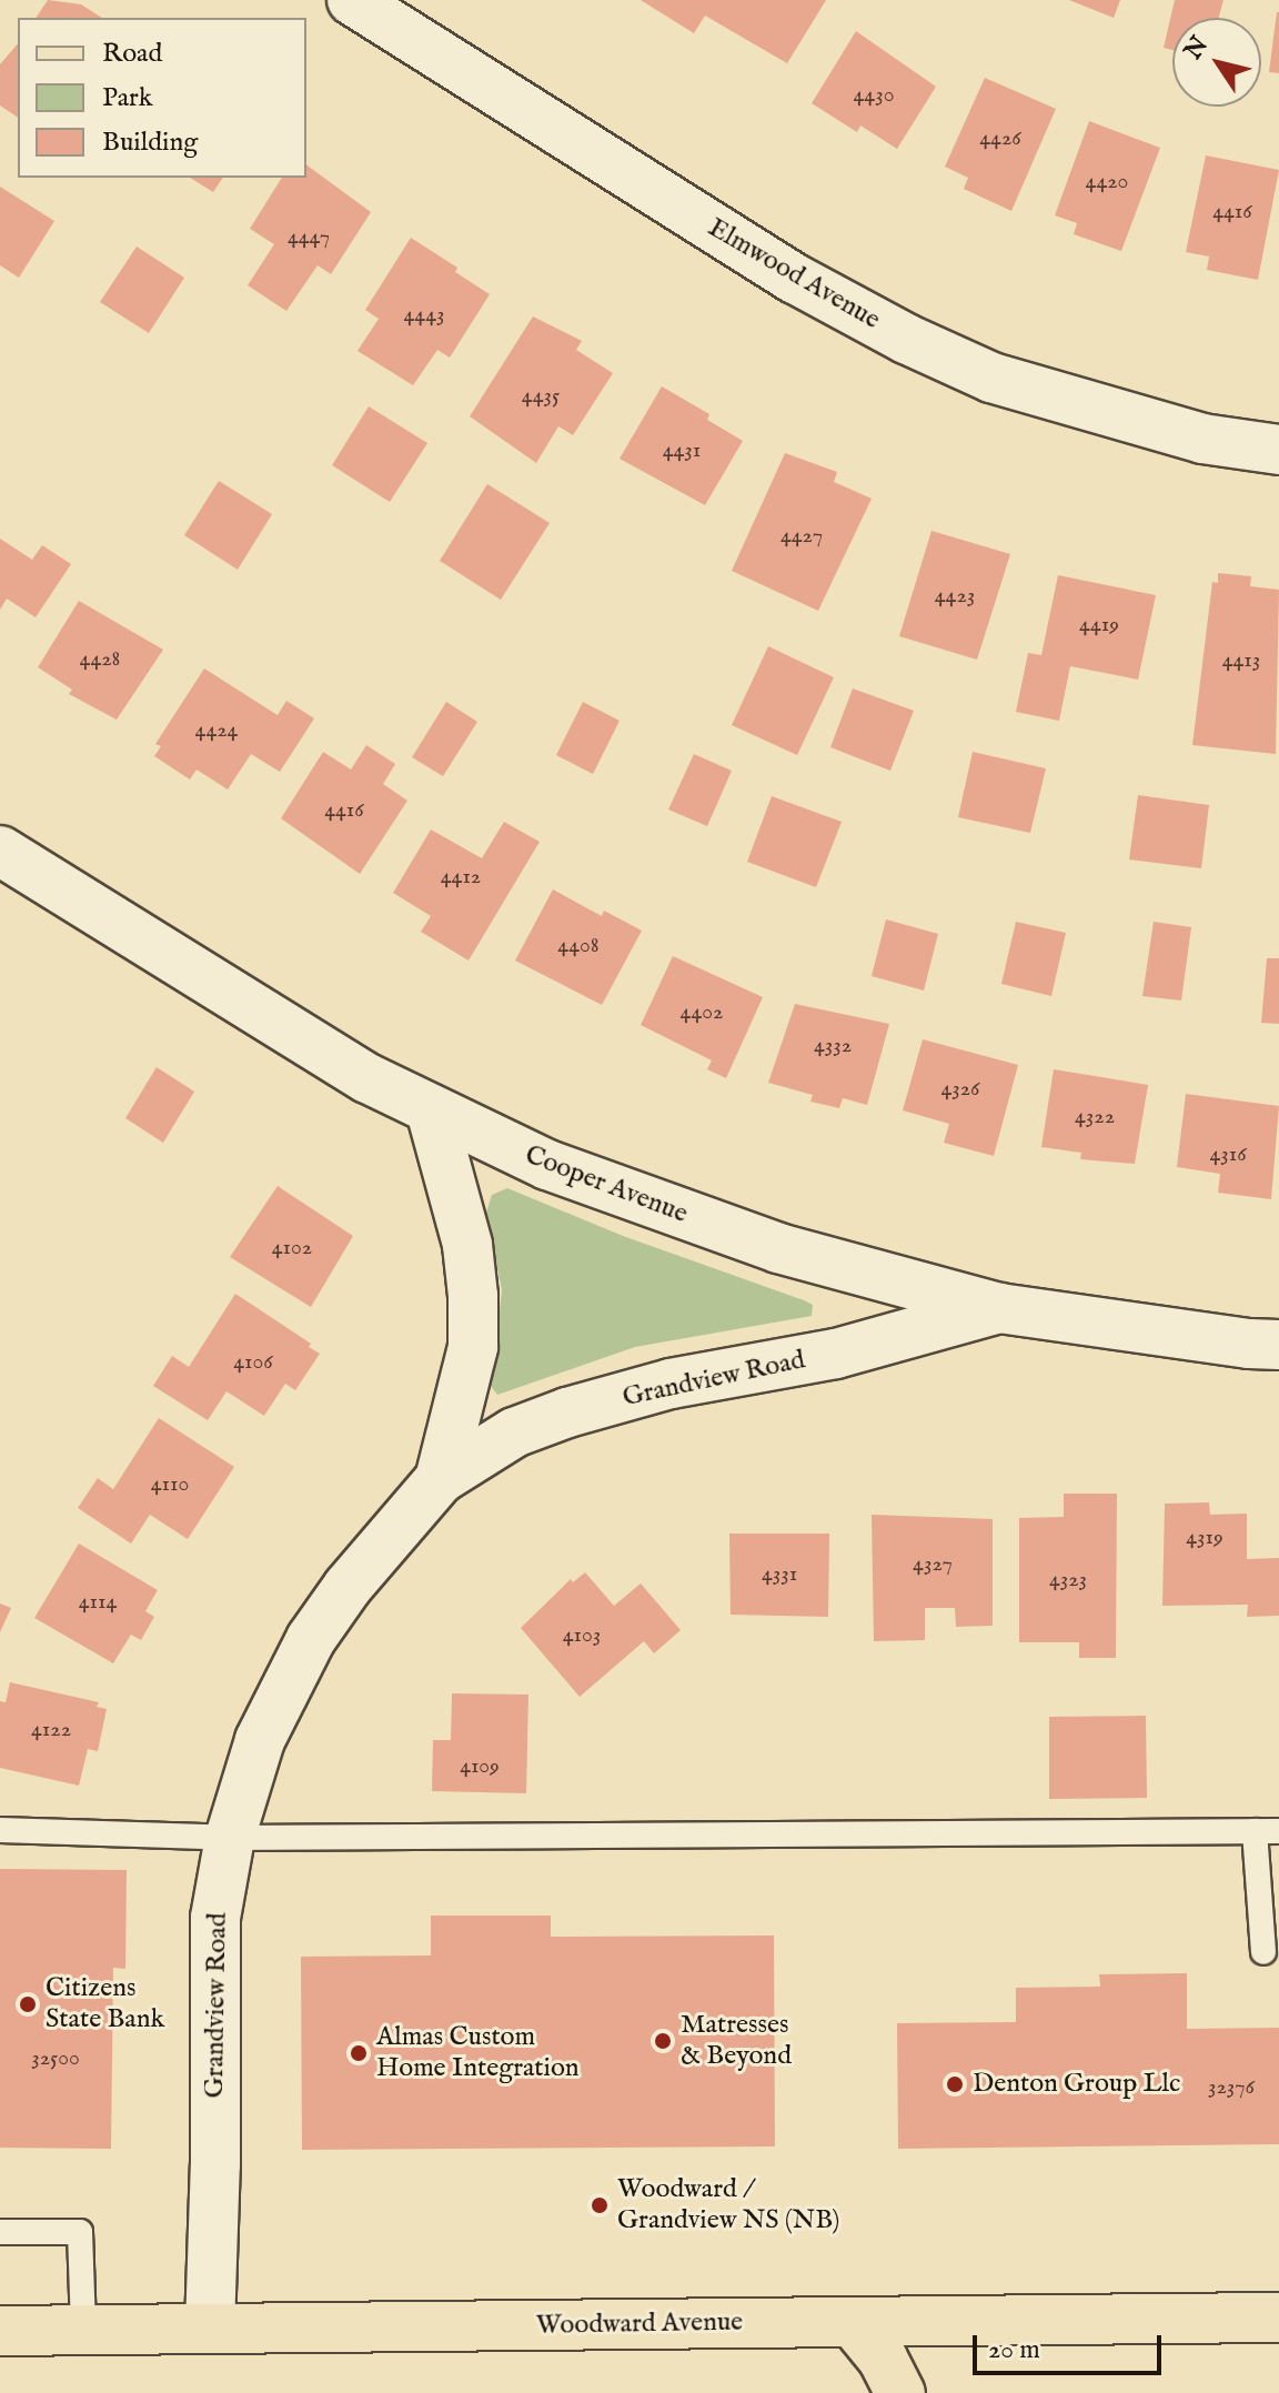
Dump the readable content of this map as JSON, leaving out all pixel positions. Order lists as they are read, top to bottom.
{
  "streets": {
    "main road": ["Woodward Avenue"],
    "street": ["Elmwood Avenue", "Cooper Avenue", "Grandview Road"]
  },
  "crossings": [
    ["Cooper Avenue", "Grandview Road"],
    ["Grandview Road", "Woodward Avenue"]
  ],
  "places": [
    "Citizens State Bank",
    "Matresses & Beyond",
    "Almas Custom Home Integration",
    "Denton Group Llc",
    "Woodward / Grandview NS (NB)"
  ],
  "house_numbers": [
    "4430",
    "4426",
    "4420",
    "4416",
    "4447",
    "4443",
    "4435",
    "4431",
    "4427",
    "4423",
    "4419",
    "4428",
    "4413",
    "4424",
    "4416",
    "4412",
    "4408",
    "4402",
    "4332",
    "4326",
    "4322",
    "4316",
    "4102",
    "4106",
    "4110",
    "4319",
    "4327",
    "4331",
    "4323",
    "4114",
    "4103",
    "4122",
    "4109",
    "32500",
    "32376"
  ],
  "legend": ["Road", "Park", "Building"],
  "scale_bar": "20 m",
  "north": "top left"
}
